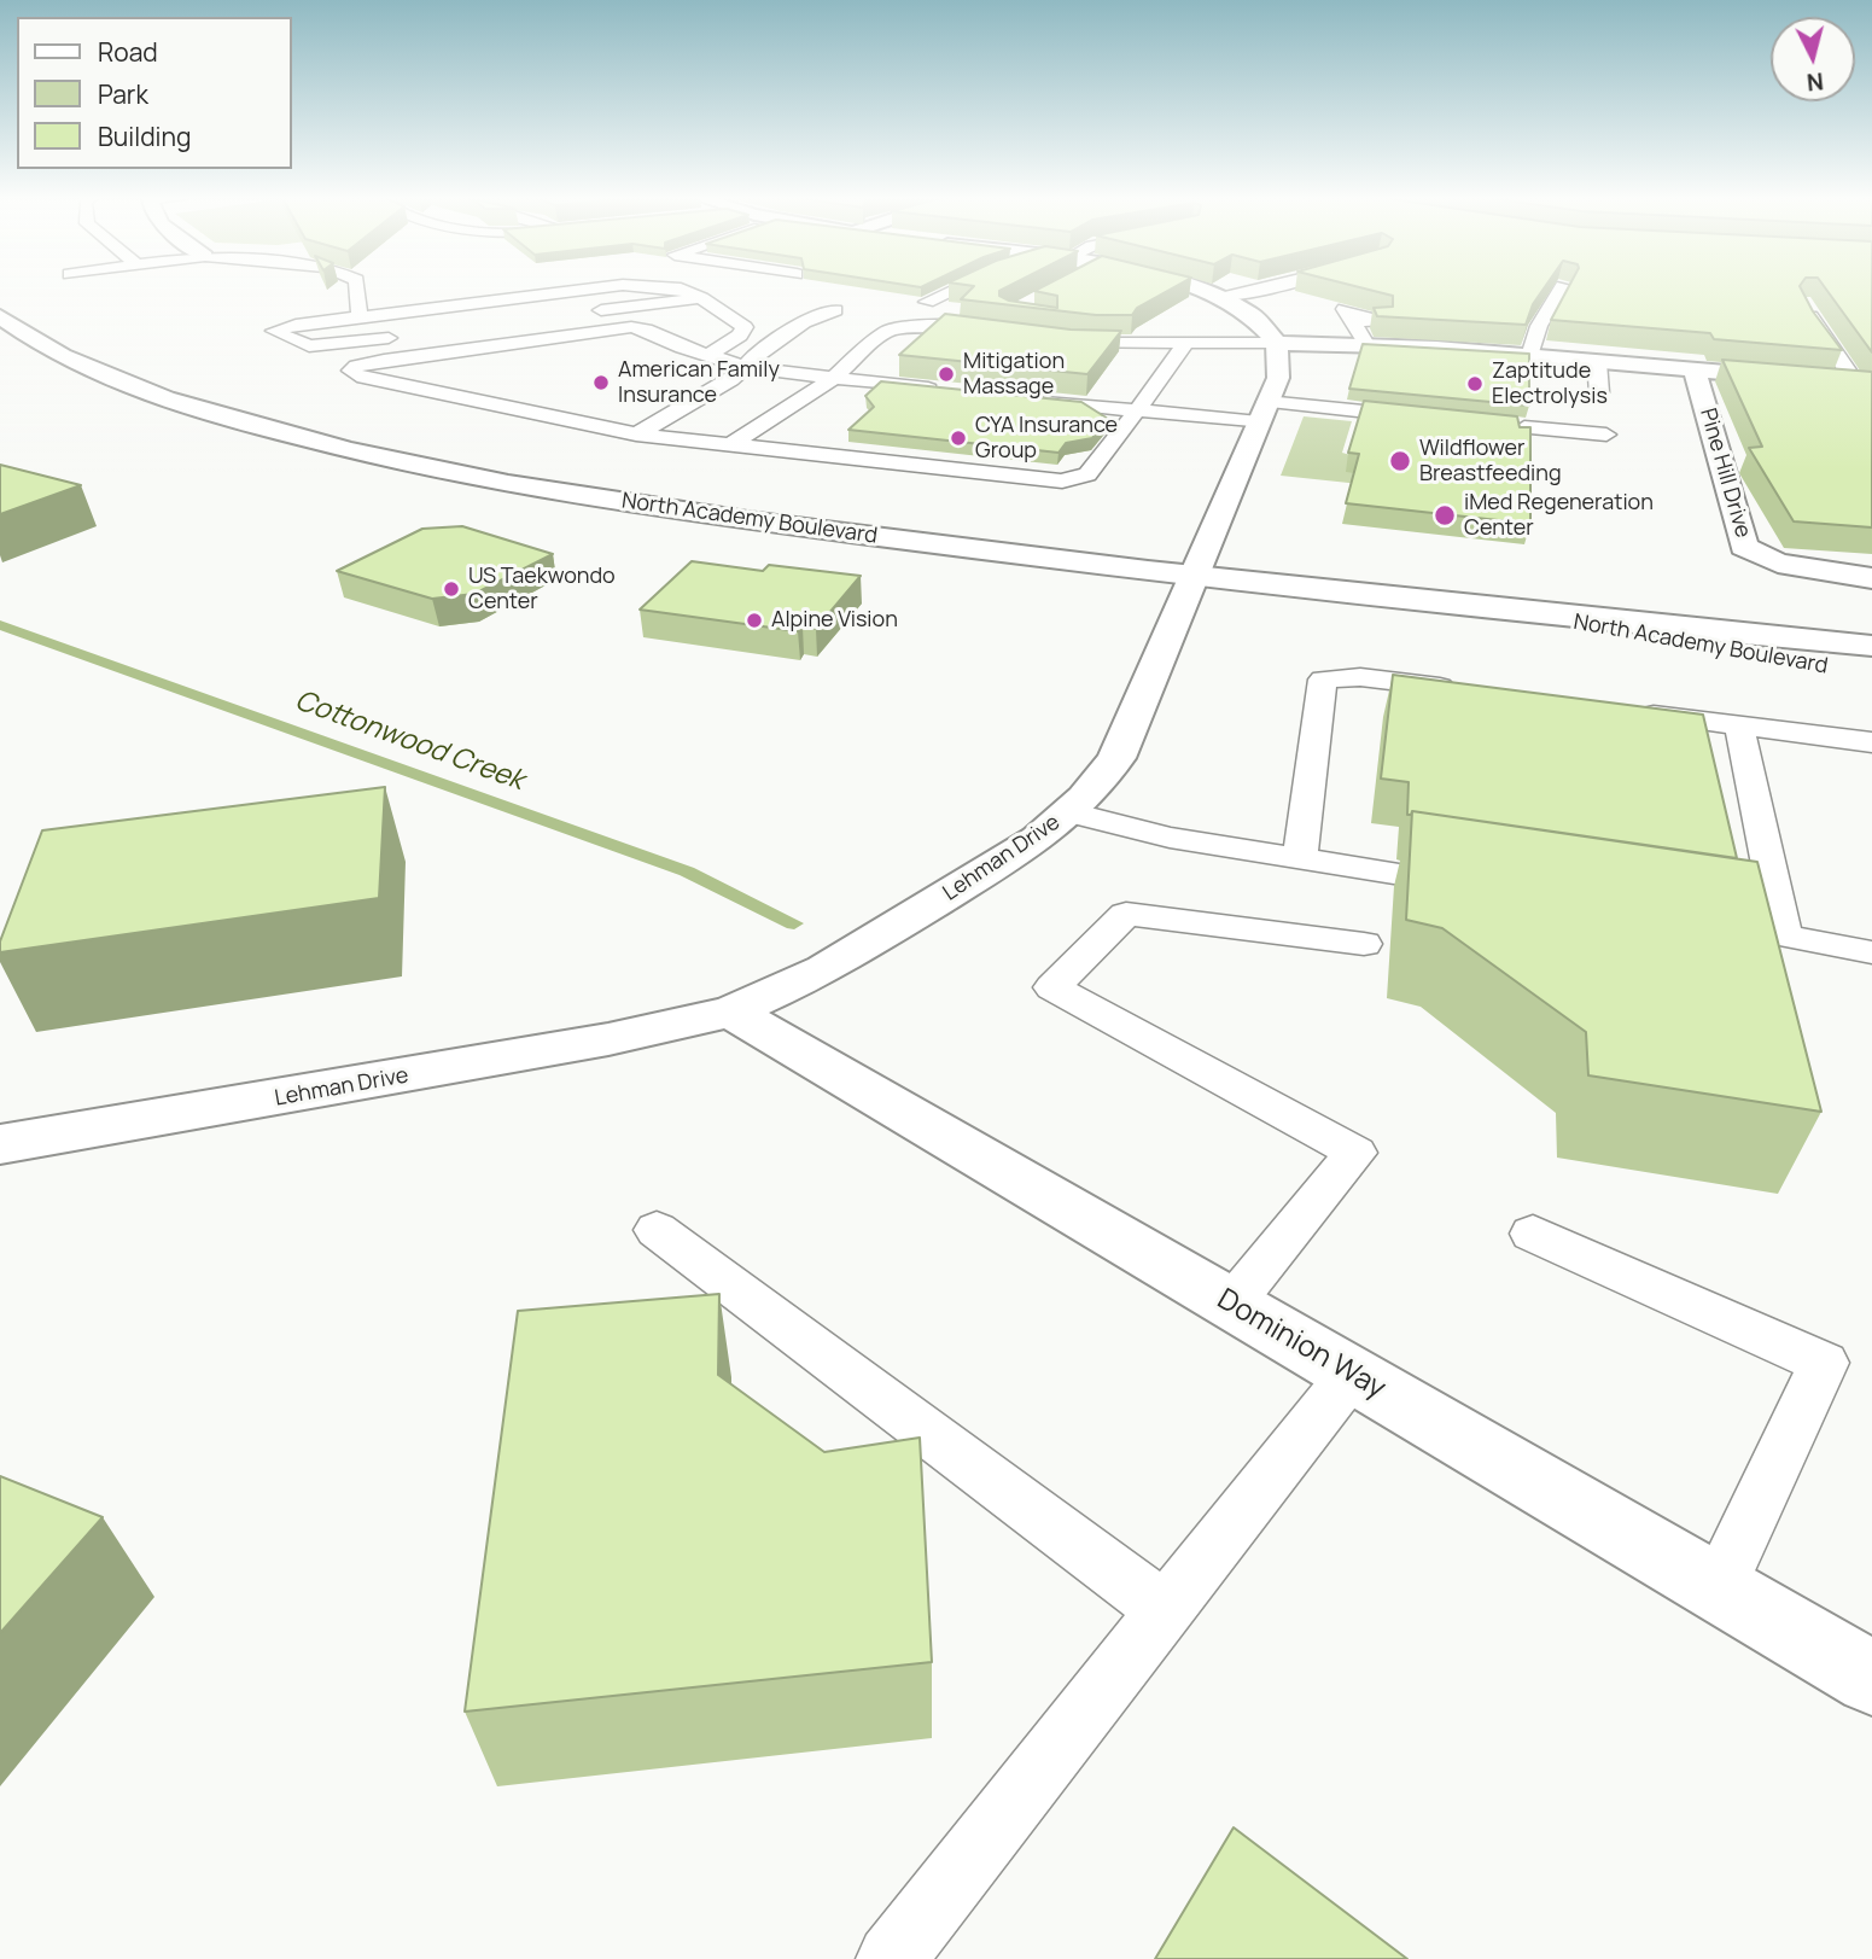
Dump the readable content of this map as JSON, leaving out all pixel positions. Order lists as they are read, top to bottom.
{
  "streets": {
    "main road": [
      "Pine Hill Drive",
      "North Academy Boulevard",
      "Lehman Drive",
      "Dominion Way"
    ]
  },
  "crossings": [
    ["North Academy Boulevard", "Lehman Drive"],
    ["Lehman Drive", "Dominion Way"]
  ],
  "water": ["Cottonwood Creek"],
  "places": [
    "Mitigation Massage",
    "American Family Insurance",
    "Zaptitude Electrolysis",
    "CYA Insurance Group",
    "Wildflower Breastfeeding",
    "iMed Regeneration Center",
    "US Taekwondo Center",
    "Alpine Vision"
  ],
  "legend": ["Road", "Park", "Building"],
  "north": "bottom"
}
